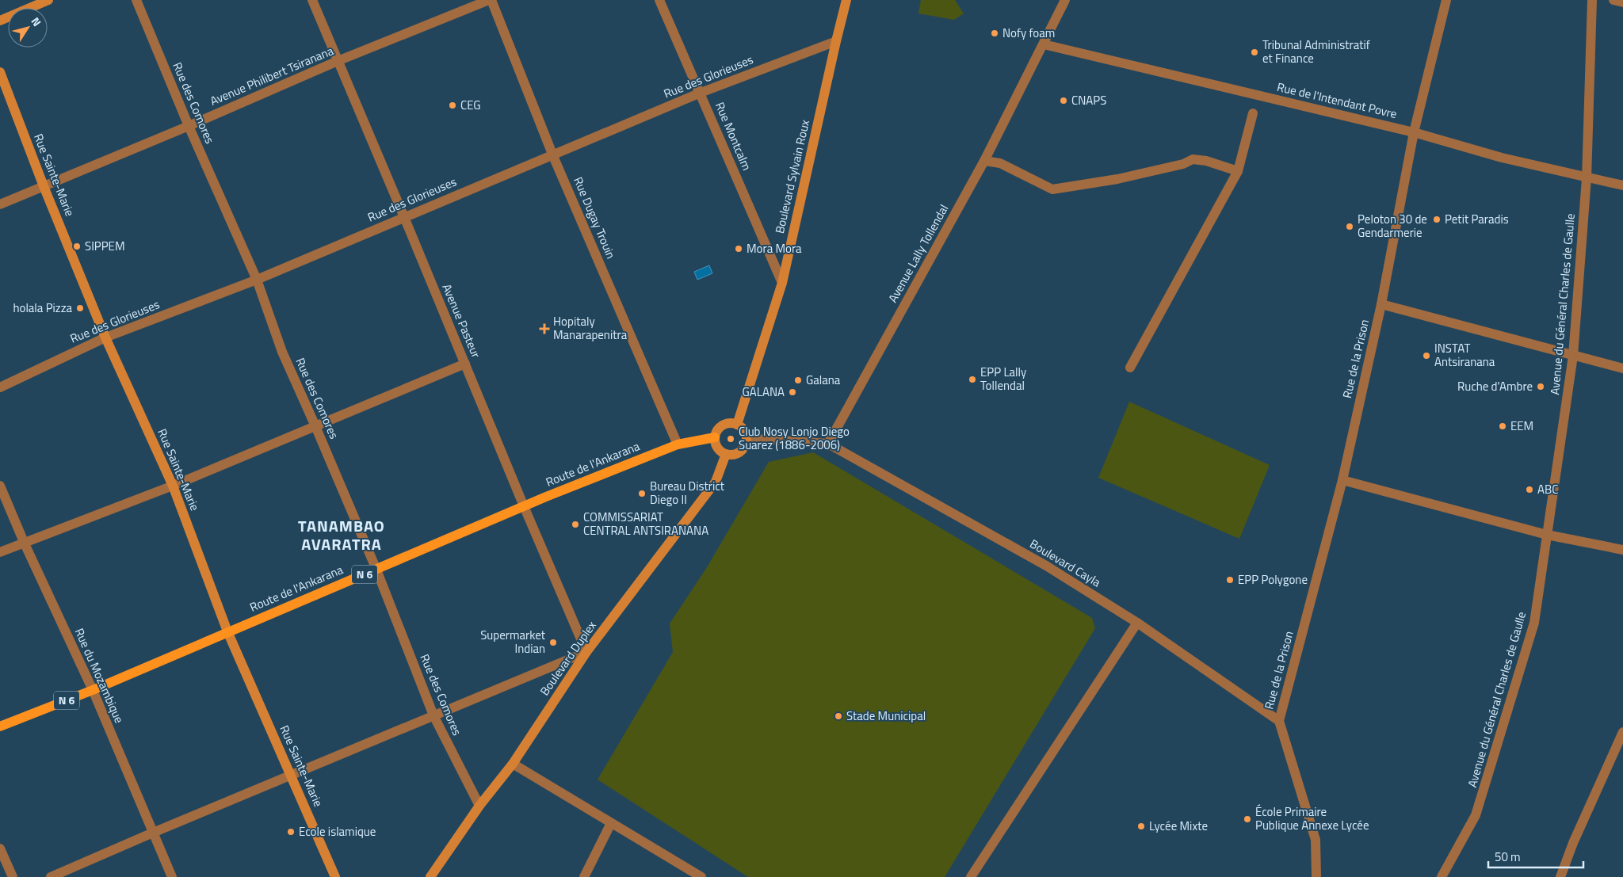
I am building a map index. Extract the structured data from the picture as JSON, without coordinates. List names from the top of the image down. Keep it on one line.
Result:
{"streets":{"main road":["Rue Sainte-Marie","Boulevard Sylvain Roux","Route de l'Ankarana","N 6","Boulevard Duplex"],"street":["Avenue Philibert Tsiranana","Rue des Glorieuses","Rue de l'Intendant Povre","Rue des Comores","Rue Montcalm","Rue Dugay Trouin","Avenue Lally Tollendal","Avenue du Général Charles de Gaulle","Avenue Pasteur","Rue de la Prison","Boulevard Cayla","Rue du Mozambique"]},"crossings":[["Avenue Philibert Tsiranana","Rue des Comores"],["Avenue Philibert Tsiranana","Rue Sainte-Marie"],["Avenue Philibert Tsiranana","Rue Dugay Trouin"],["Avenue Philibert Tsiranana","Avenue Pasteur"],["Rue des Glorieuses","Rue des Comores"],["Rue des Glorieuses","Rue Montcalm"],["Rue des Glorieuses","Rue Sainte-Marie"],["Rue des Glorieuses","Boulevard Sylvain Roux"],["Rue des Glorieuses","Rue Dugay Trouin"],["Rue des Glorieuses","Avenue Pasteur"],["Rue de l'Intendant Povre","Avenue Lally Tollendal"],["Rue de l'Intendant Povre","Avenue du Général Charles de Gaulle"],["Rue de l'Intendant Povre","Rue de la Prison"],["Rue des Comores","Route de l'Ankarana"],["Rue des Comores","Boulevard Duplex"],["Rue Montcalm","Boulevard Sylvain Roux"],["Rue Sainte-Marie","Route de l'Ankarana"],["Boulevard Sylvain Roux","Route de l'Ankarana"],["Boulevard Sylvain Roux","Boulevard Duplex"],["Rue Dugay Trouin","Route de l'Ankarana"],["Avenue Lally Tollendal","Boulevard Cayla"],["Avenue Pasteur","Route de l'Ankarana"],["Avenue Pasteur","Boulevard Duplex"],["Rue de la Prison","Boulevard Cayla"],["Route de l'Ankarana","Boulevard Duplex"],["Route de l'Ankarana","Rue du Mozambique"]],"districts":["TANAMBAO AVARATRA"],"places":{"other":["Nofy foam","Tribunal Administratif et Finance","CNAPS","CEG","Petit Paradis","Peloton 30 de Gendarmerie","SIPPEM","Mora Mora","holala Pizza","INSTAT Antsiranana","EPP Lally Tollendal","Galana","Ruche d'Ambre","GALANA","EEM","Club Nosy Lonjo Diego Suarez (1886-2006)","ABC","Bureau District Diego II","COMMISSARIAT CENTRAL ANTSIRANANA","EPP Polygone","Supermarket Indian","Stade Municipal","École Primaire Publique Annexe Lycée","Lycée Mixte","Ecole islamique"],"health":["Hopitaly Manarapenitra"]},"scale_bar":"50 m","north":"top right"}
